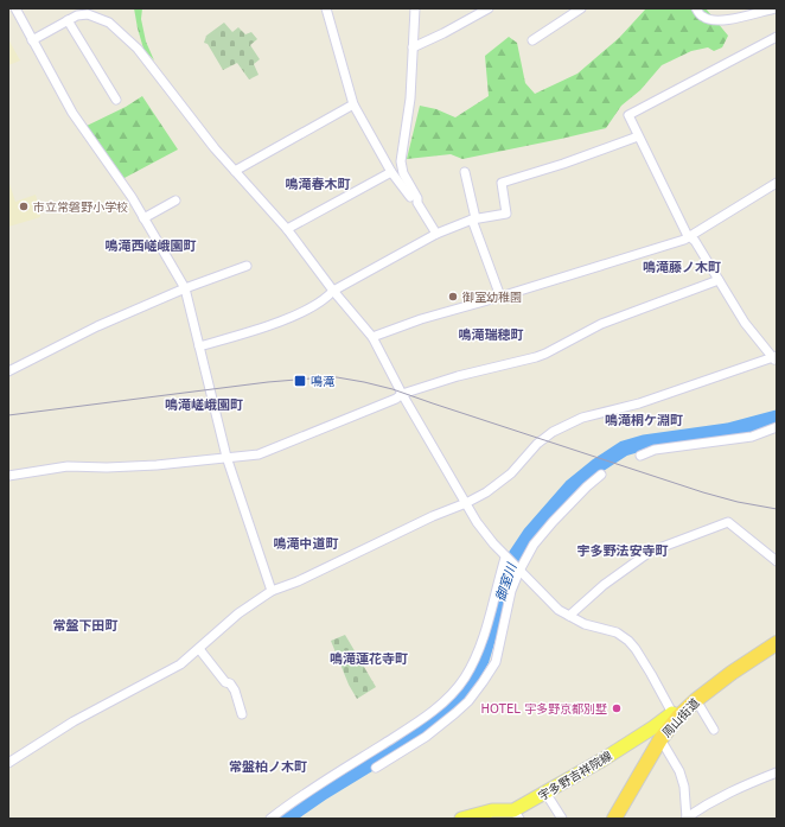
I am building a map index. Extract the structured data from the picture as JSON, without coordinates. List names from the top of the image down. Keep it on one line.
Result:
{"streets":{"highway":["周山街道"],"main road":["宇多野吉祥院線"]},"crossings":[["周山街道","宇多野吉祥院線"]],"districts":["鳴滝春木町","鳴滝西嵯峨園町","鳴滝藤ノ木町","鳴滝瑞穂町","鳴滝嵯峨園町","鳴滝桐ケ淵町","鳴滝中道町","宇多野法安寺町","常盤下田町","鳴滝蓮花寺町","常盤柏ノ木町"],"water":["御室川"],"places":{"other":["市立常磐野小学校","御室幼稚園","HOTEL 宇多野京都別墅"],"transit":["鳴滝"]}}
